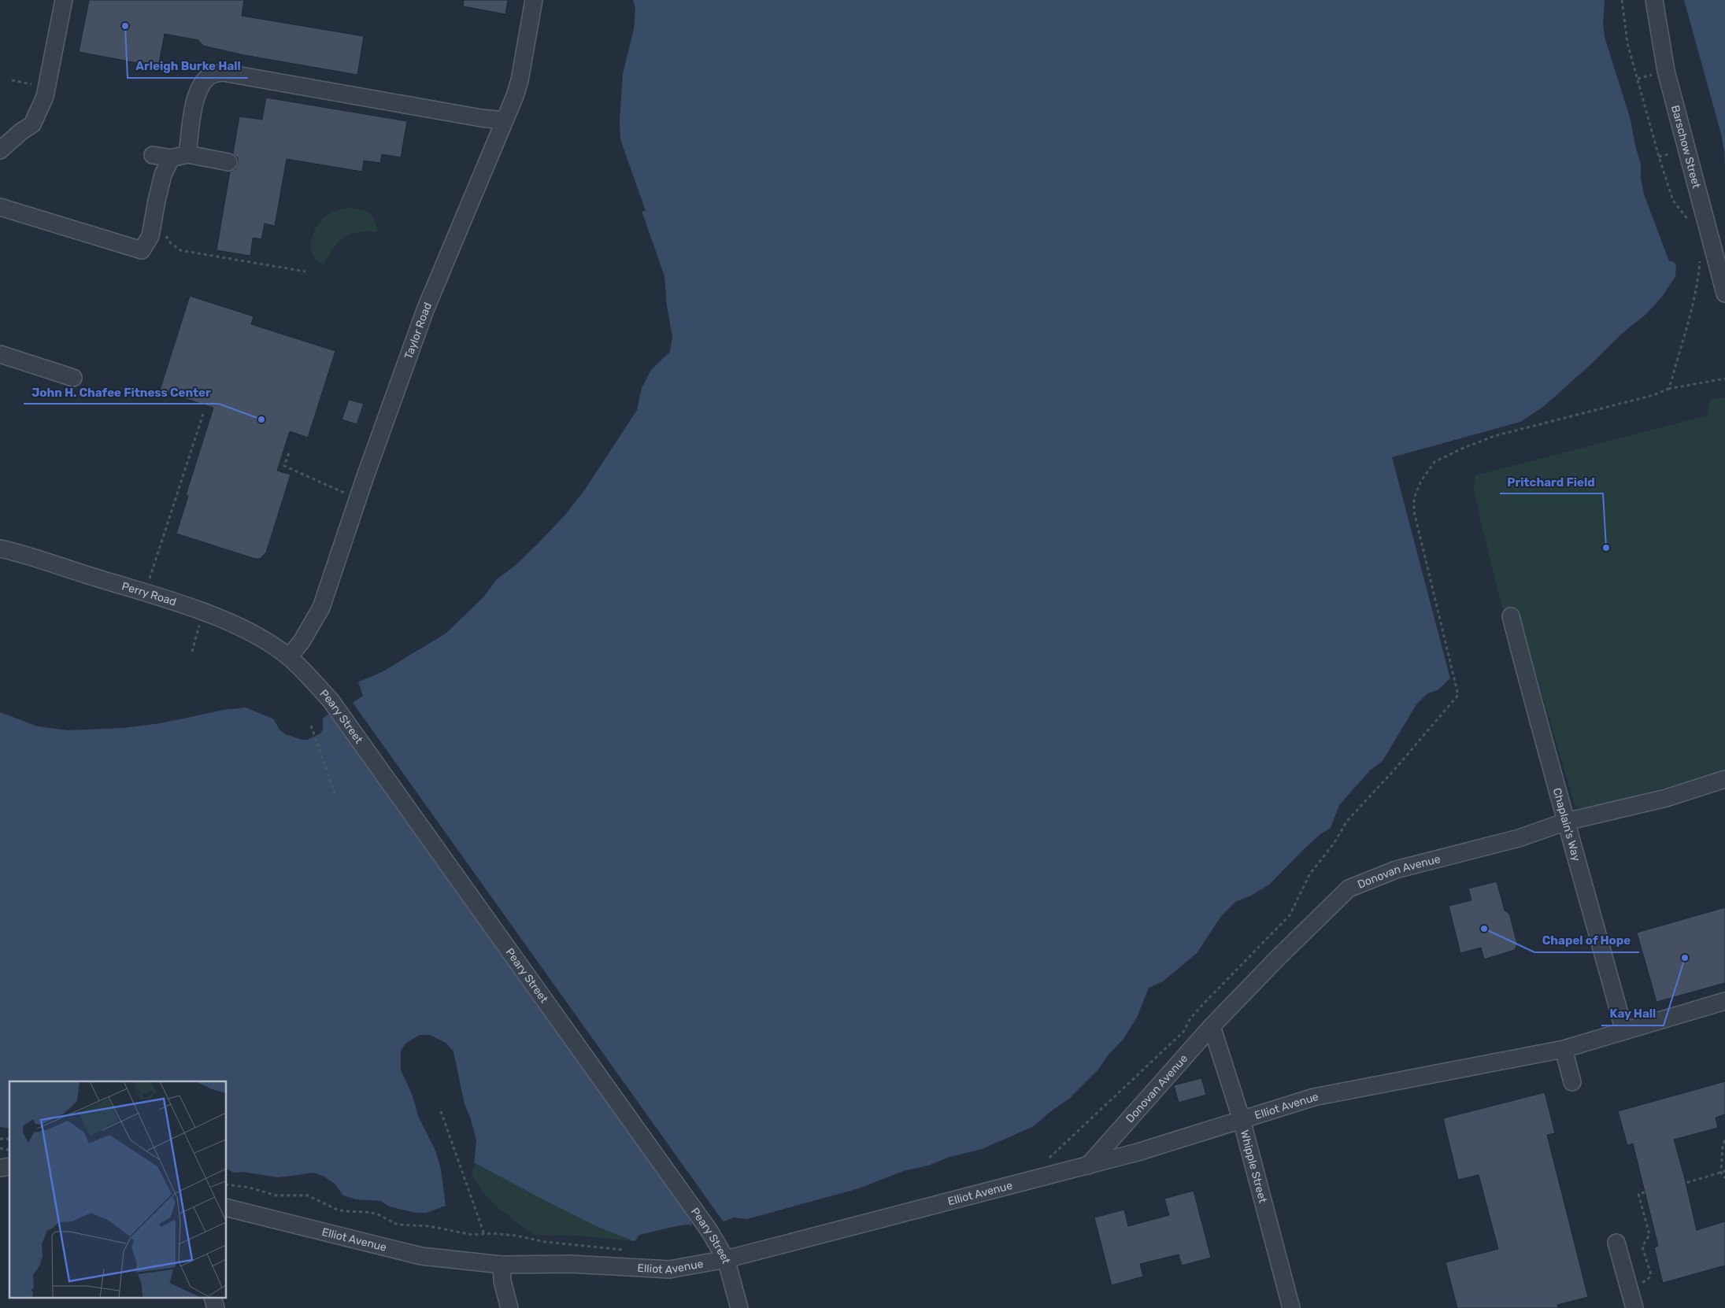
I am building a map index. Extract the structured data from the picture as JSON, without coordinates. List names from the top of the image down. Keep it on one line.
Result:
{"streets":{"street":["Barschow Street","Taylor Road","Perry Road","Peary Street","Chaplain's Way","Donovan Avenue","Elliot Avenue","Whipple Street"]},"crossings":[["Taylor Road","Perry Road"],["Taylor Road","Peary Street"],["Perry Road","Peary Street"],["Peary Street","Elliot Avenue"],["Chaplain's Way","Donovan Avenue"],["Chaplain's Way","Elliot Avenue"],["Donovan Avenue","Elliot Avenue"],["Donovan Avenue","Whipple Street"],["Elliot Avenue","Whipple Street"]],"places":["Arleigh Burke Hall","John H. Chafee Fitness Center","Pritchard Field","Chapel of Hope","Kay Hall"]}
